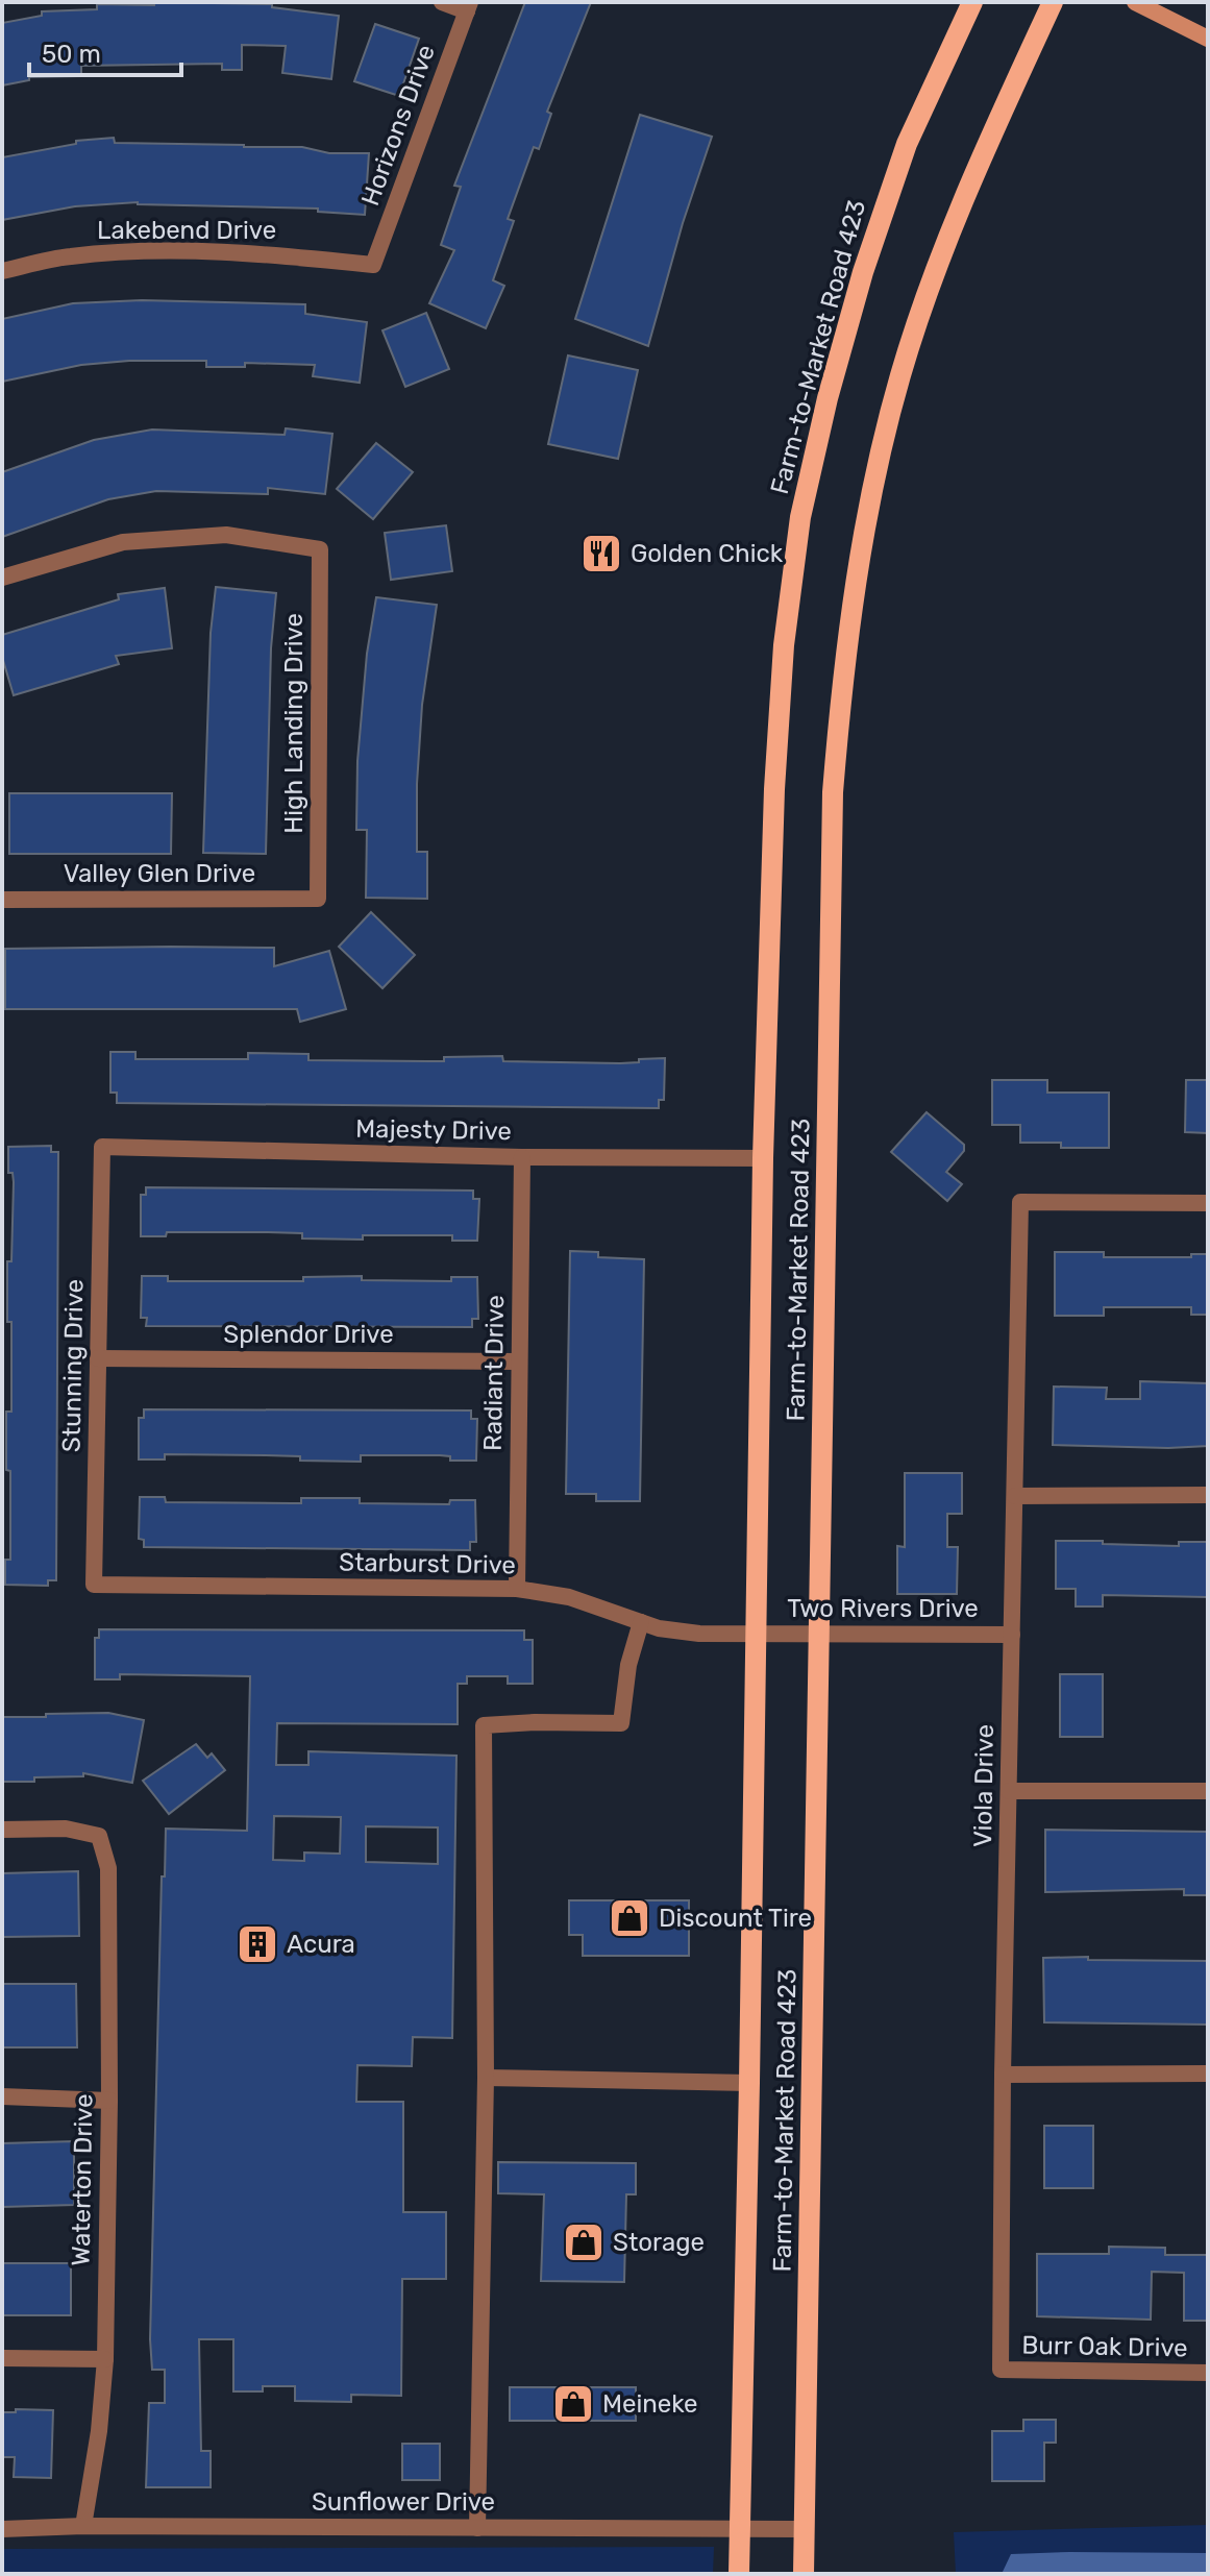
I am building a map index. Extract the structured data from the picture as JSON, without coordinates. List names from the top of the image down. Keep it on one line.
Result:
{"streets":{"main road":["Farm-to-Market Road 423"],"street":["Horizons Drive","Lakebend Drive","High Landing Drive","Valley Glen Drive","Majesty Drive","Splendor Drive","Stunning Drive","Radiant Drive","Starburst Drive","Two Rivers Drive","Viola Drive","Waterton Drive","Burr Oak Drive","Sunflower Drive"]},"crossings":[["Horizons Drive","Lakebend Drive"],["Farm-to-Market Road 423","Majesty Drive"],["Farm-to-Market Road 423","Starburst Drive"],["Farm-to-Market Road 423","Two Rivers Drive"],["Farm-to-Market Road 423","Sunflower Drive"],["High Landing Drive","Valley Glen Drive"],["Majesty Drive","Stunning Drive"],["Majesty Drive","Radiant Drive"],["Splendor Drive","Stunning Drive"],["Splendor Drive","Radiant Drive"],["Stunning Drive","Starburst Drive"],["Radiant Drive","Starburst Drive"],["Starburst Drive","Two Rivers Drive"],["Two Rivers Drive","Viola Drive"],["Viola Drive","Burr Oak Drive"],["Waterton Drive","Sunflower Drive"]],"places":{"restaurant":["Golden Chick"],"shop":["Discount Tire","Storage","Meineke"],"building":["Acura"]},"scale_bar":"50 m"}
